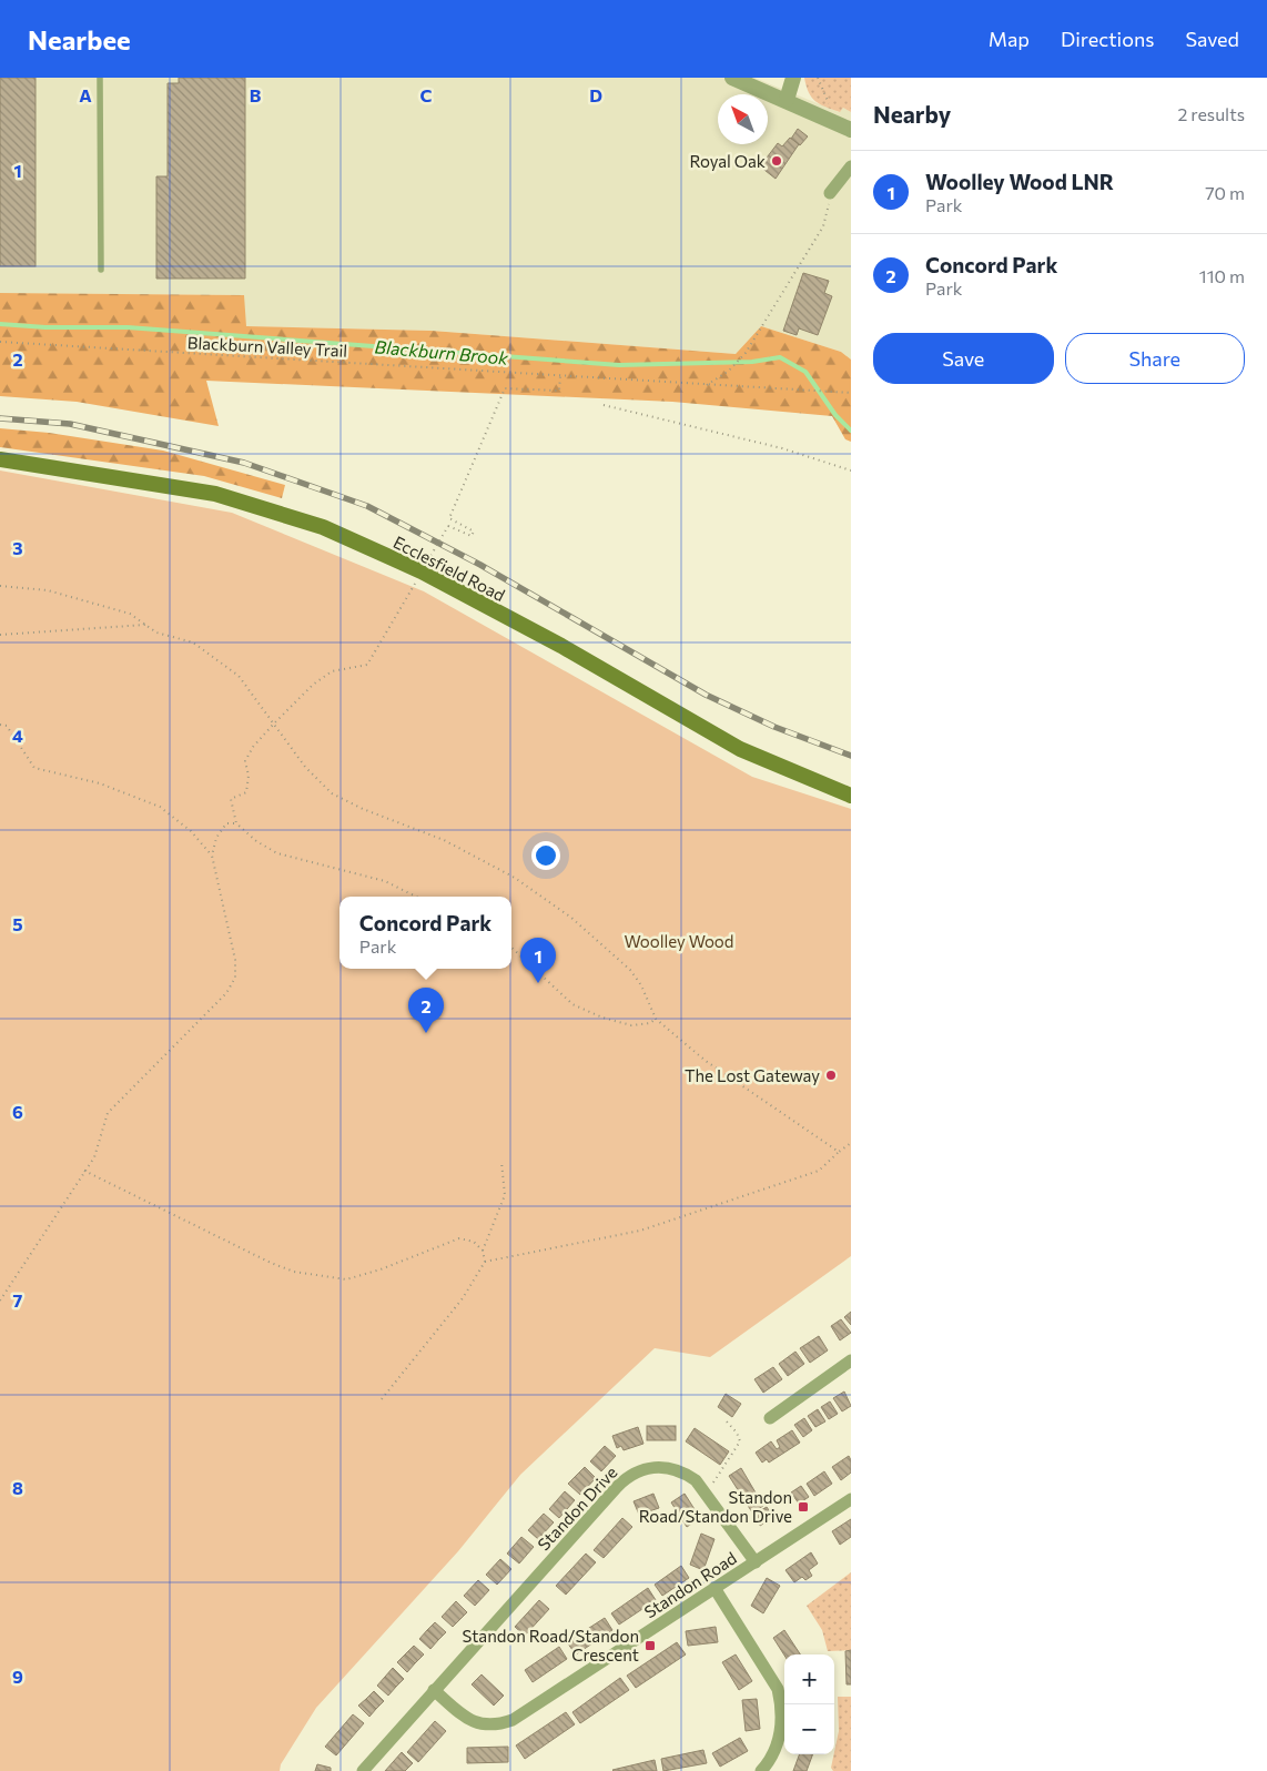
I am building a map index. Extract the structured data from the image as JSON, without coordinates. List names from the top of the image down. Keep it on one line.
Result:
{"streets":{"main road":["Ecclesfield Road"],"street":["Standon Drive","Standon Road"],"path":["Blackburn Valley Trail"]},"crossings":[["Standon Drive","Standon Road"]],"water":["Blackburn Brook"],"parks":["Woolley Wood"],"places":{"other":["Royal Oak","The Lost Gateway"],"transit":["Standon Road/Standon Drive","Standon Road/Standon Crescent"]},"north":"top left","page":{"header":"Nearbee","nav":["Map","Directions","Saved"],"heading":["Nearby","2 results"],"list":[{"mark":"1","name":"Woolley Wood LNR","note":"Park","value":"70 m"},{"mark":"2","name":"Concord Park","note":"Park","value":"110 m"}],"buttons":["Save","Share"],"popup":["Concord Park","Park"],"pins":["1","2"],"map_buttons":["+","−"]},"grid":{"columns":["A","B","C","D"],"rows":["1","2","3","4","5","6","7","8","9"]}}
